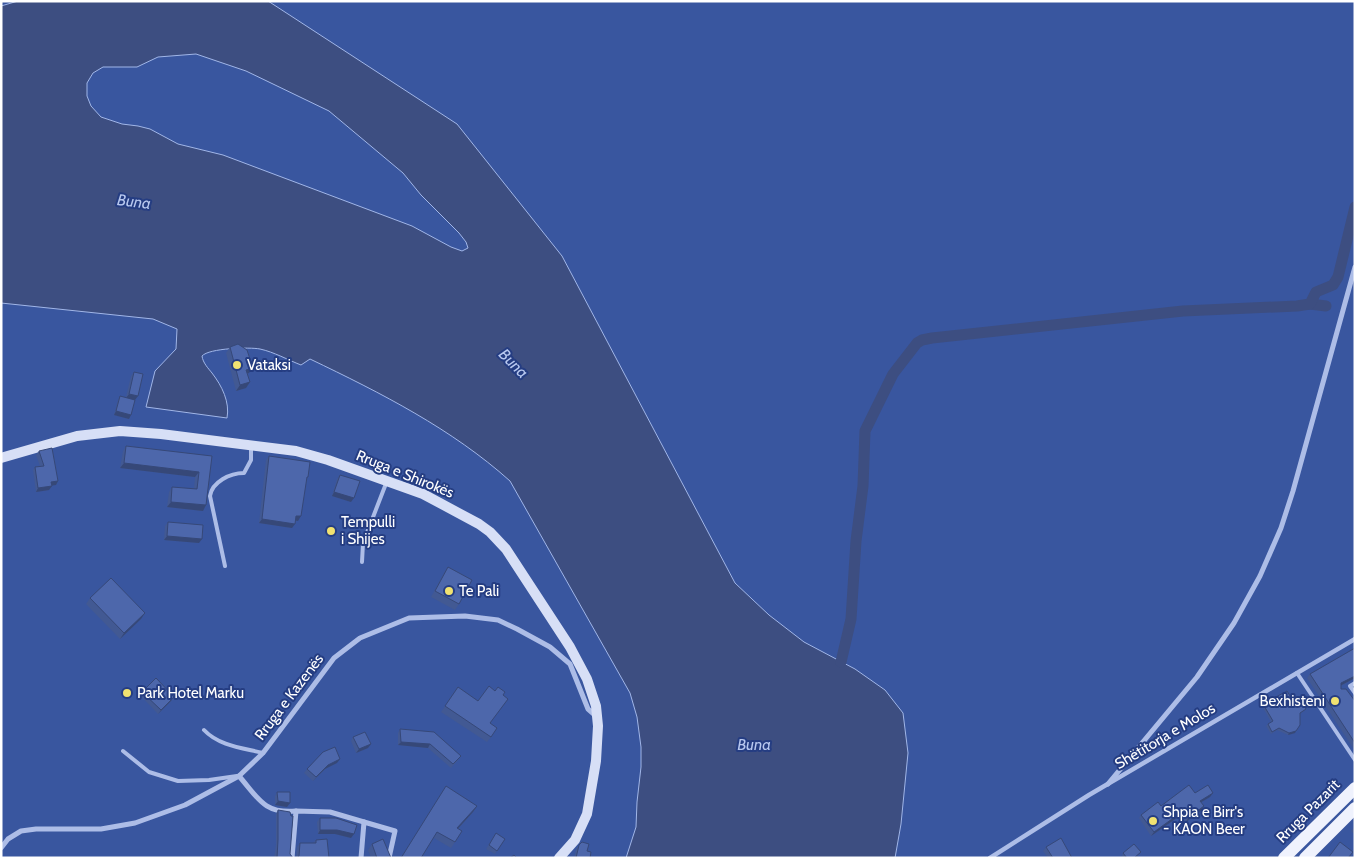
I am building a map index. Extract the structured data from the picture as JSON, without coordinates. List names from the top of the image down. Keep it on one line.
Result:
{"streets":{"main road":["Rruga e Shirokës","Rruga Pazarit"],"street":["Rruga e Kazenës","Shëtitorja e Molos"]},"crossings":[["Rruga e Shirokës","Rruga e Kazenës"]],"water":["Buna"],"places":["Vataksi","Tempulli i Shijes","Te Pali","Park Hotel Marku","Bexhisteni","Shpia e Birr's - KAON Beer"]}
